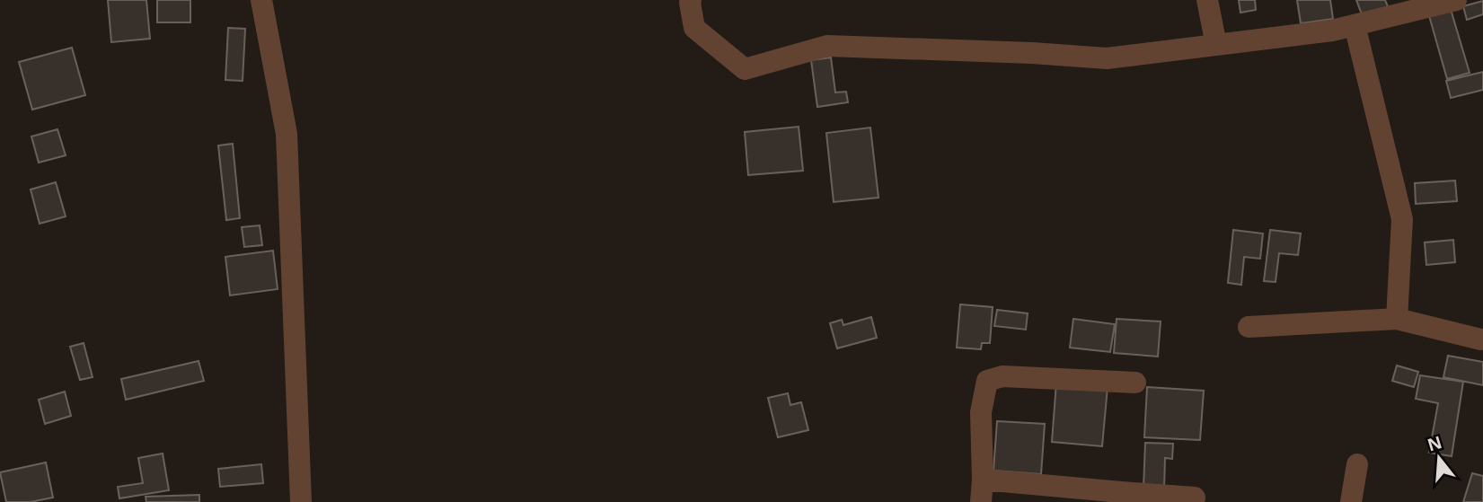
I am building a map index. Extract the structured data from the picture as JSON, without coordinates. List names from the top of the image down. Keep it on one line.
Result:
{"north":"top"}
